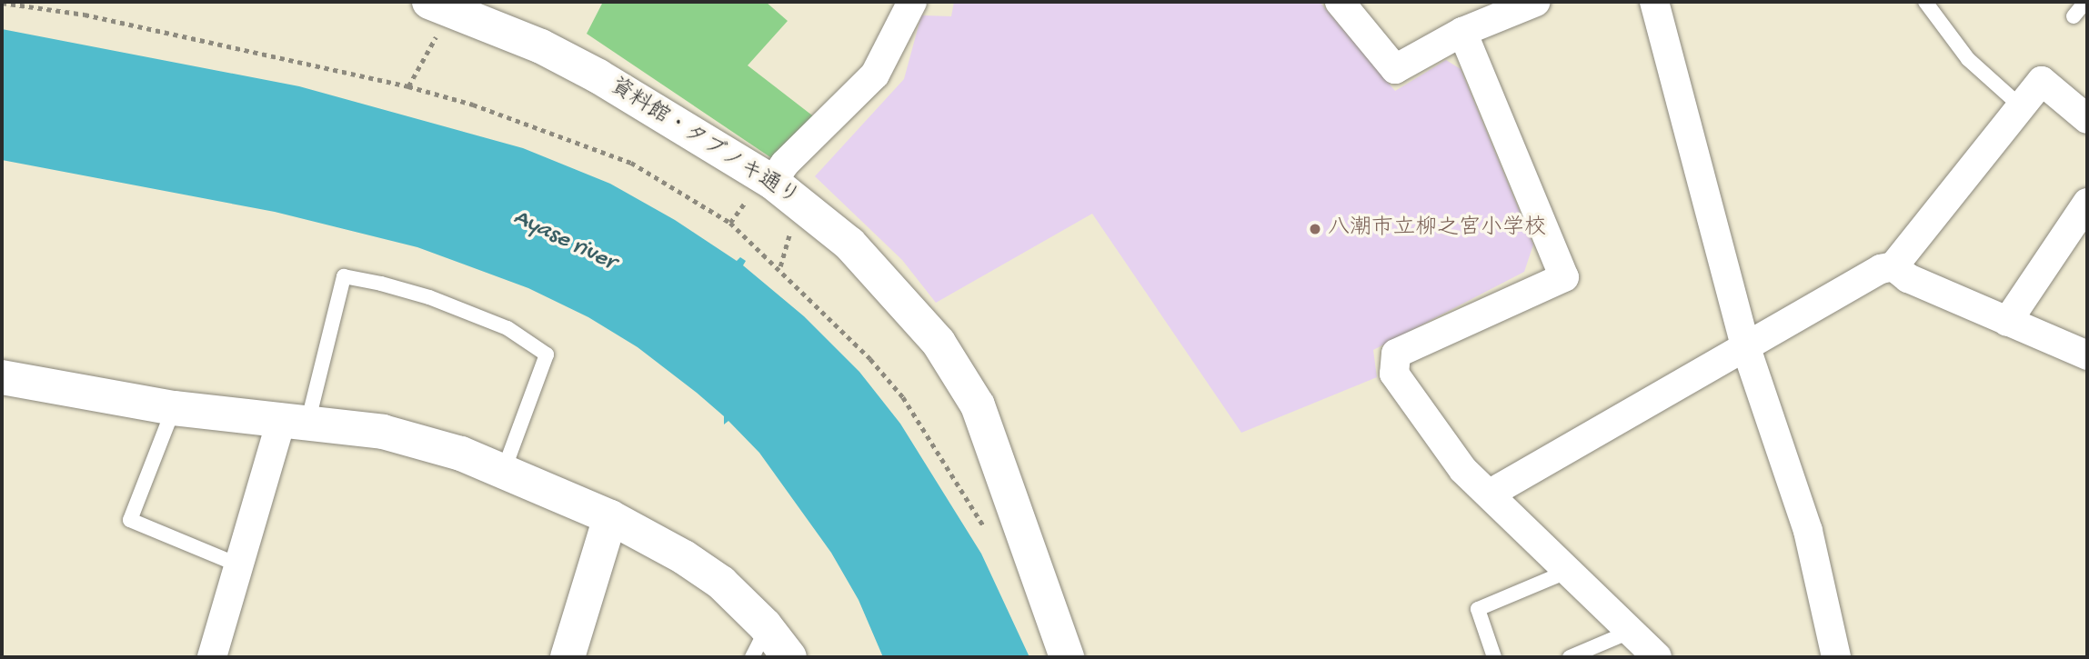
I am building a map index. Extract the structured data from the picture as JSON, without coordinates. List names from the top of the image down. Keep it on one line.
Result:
{"streets":{"street":["資料館・タブノキ通り"]},"water":["Ayase river"],"places":["八潮市立柳之宮小学校"]}
